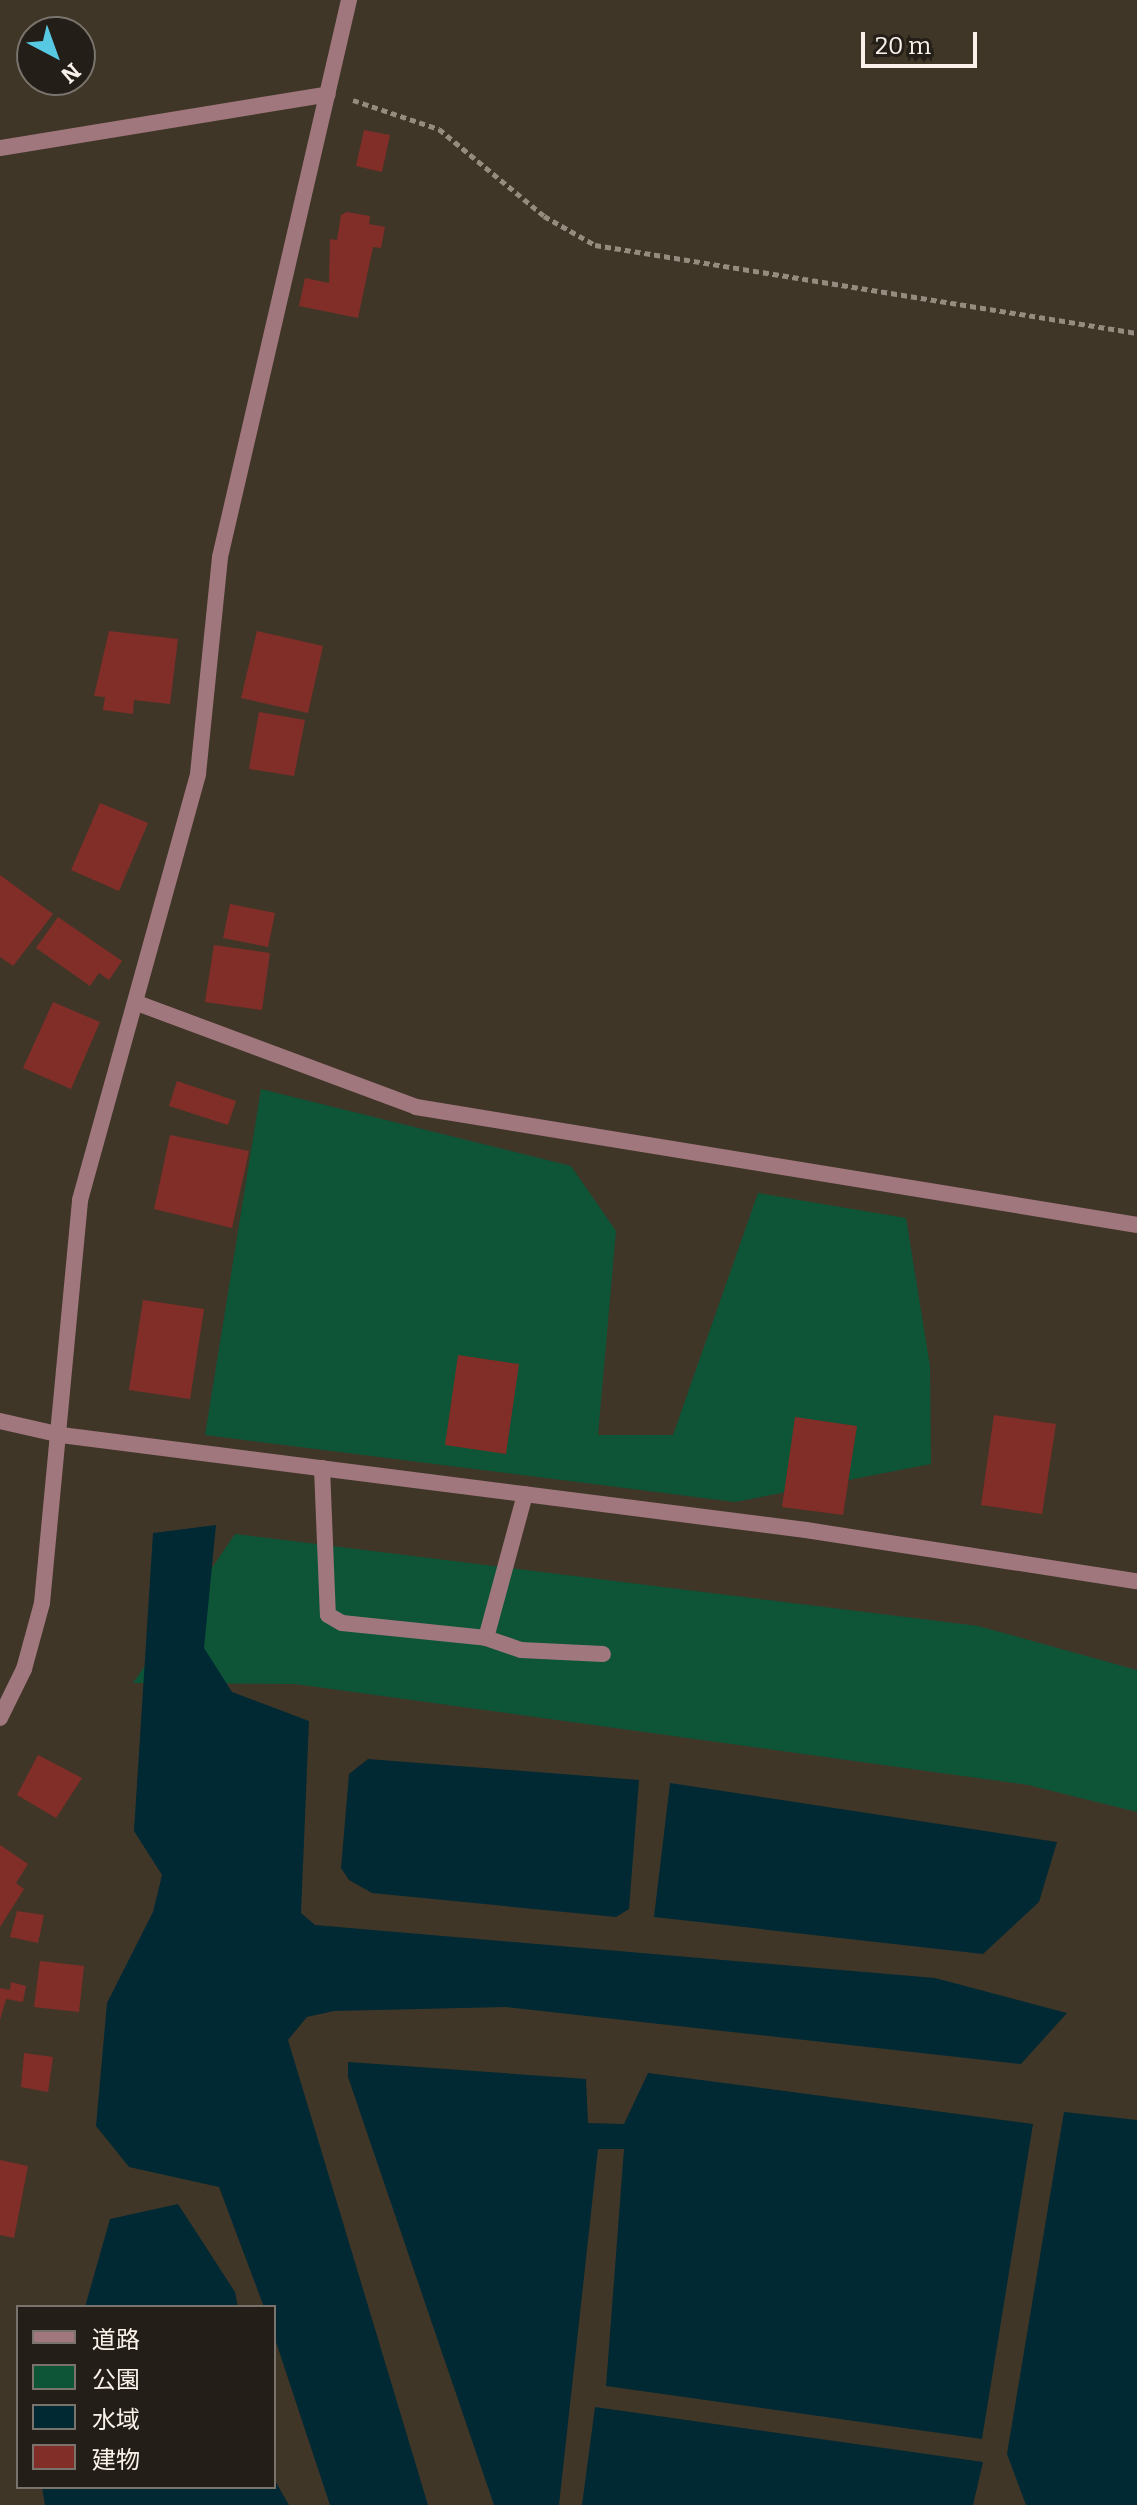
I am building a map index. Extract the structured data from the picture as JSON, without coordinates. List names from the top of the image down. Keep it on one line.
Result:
{"legend":["道路","公園","水域","建物"],"scale_bar":"20 m","north":"bottom right"}
